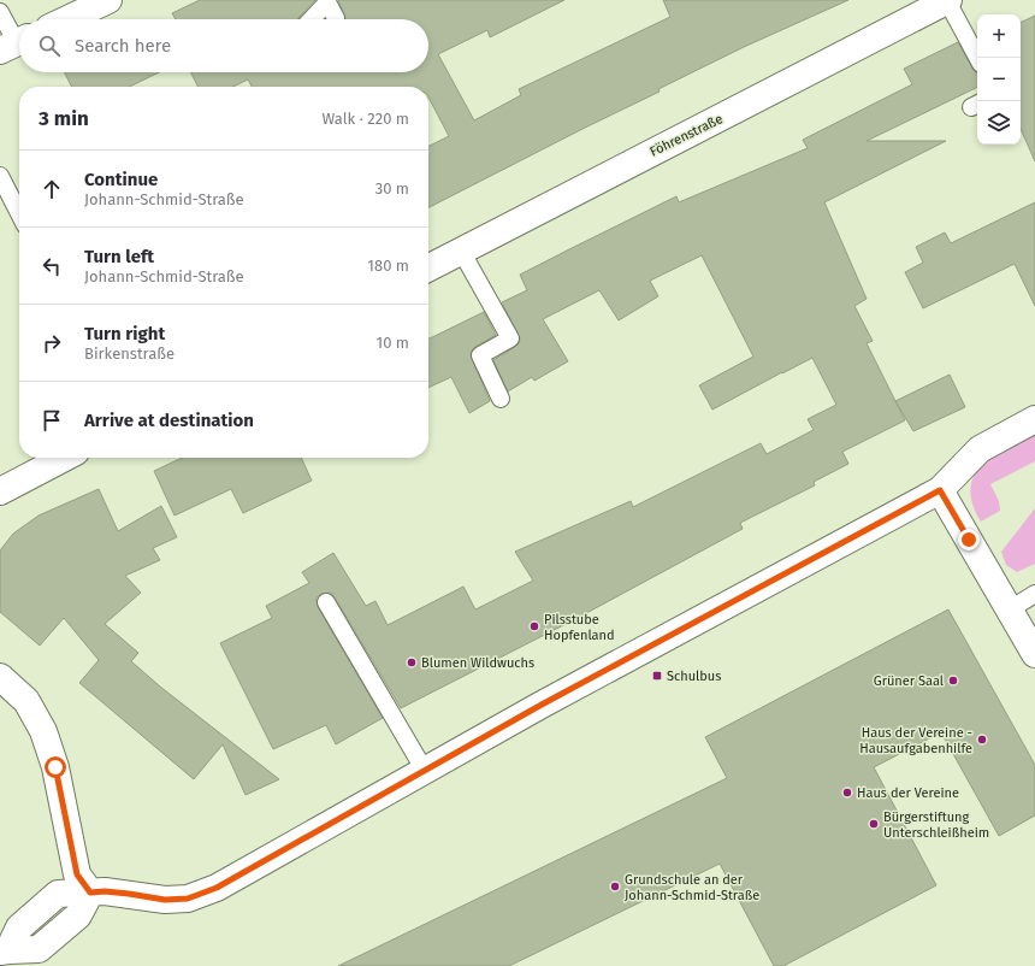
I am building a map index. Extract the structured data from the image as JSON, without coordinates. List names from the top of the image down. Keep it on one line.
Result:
{"streets":{"street":["Föhrenstraße"]},"places":{"other":["Pilsstube Hopfenland","Blumen Wildwuchs","Grüner Saal","Haus der Vereine - Hausaufgabenhilfe","Haus der Vereine","Bürgerstiftung Unterschleißheim","Grundschule an der Johann-Schmid-Straße"],"transit":["Schulbus"]},"page":{"map_buttons":["+","−"],"search":"Search here","heading":["3 min","Walk · 220 m"],"list":[["Continue","Johann-Schmid-Straße","30 m"],["Turn left","Johann-Schmid-Straße","180 m"],["Turn right","Birkenstraße","10 m"],"Arrive at destination"]}}
